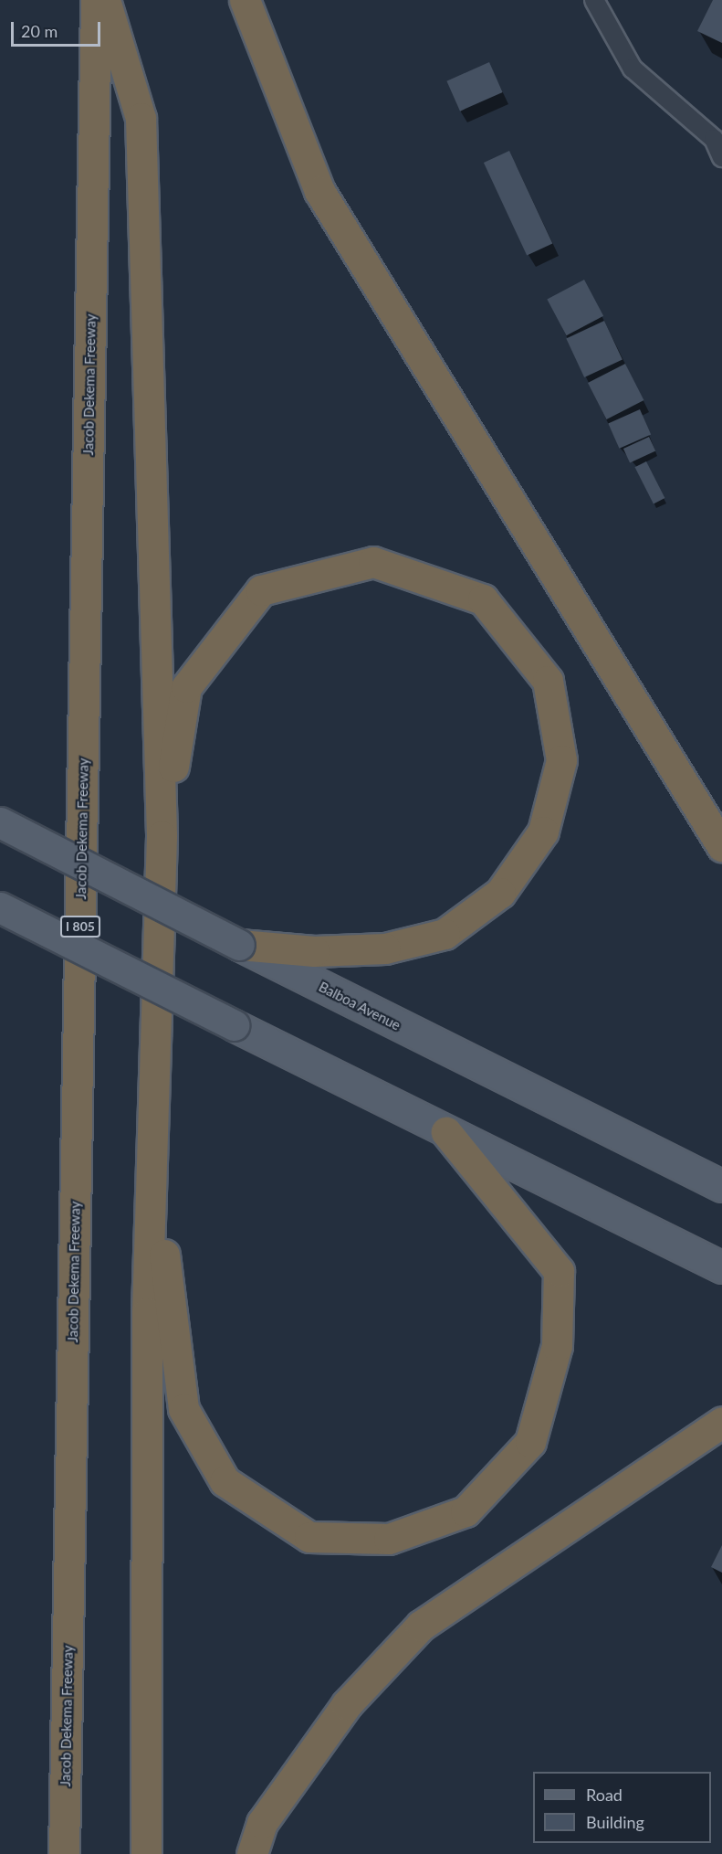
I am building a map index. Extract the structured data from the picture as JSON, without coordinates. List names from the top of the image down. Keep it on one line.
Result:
{"streets":{"highway":["Jacob Dekema Freeway","I 805"],"main road":["Balboa Avenue"]},"legend":["Road","Building"],"scale_bar":"20 m"}
